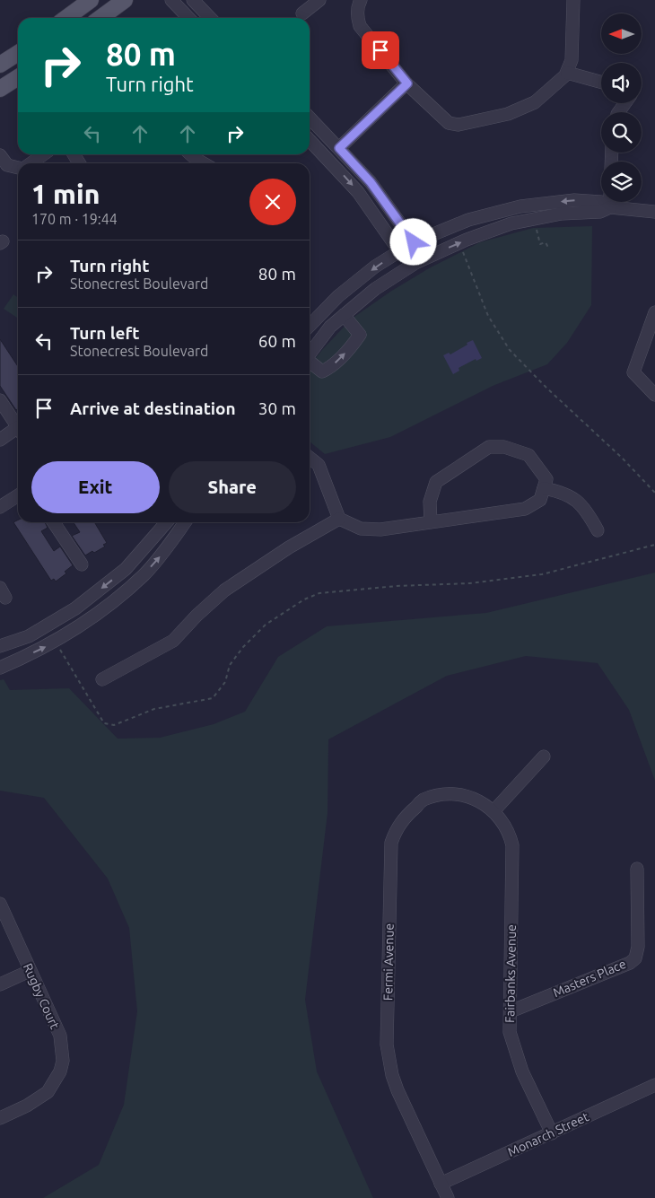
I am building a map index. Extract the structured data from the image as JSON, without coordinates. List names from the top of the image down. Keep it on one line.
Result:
{"streets":{"street":["Fermi Avenue","Fairbanks Avenue","Masters Place","Rugby Court","Monarch Street"]},"crossings":[["Fermi Avenue","Fairbanks Avenue"],["Fermi Avenue","Monarch Street"],["Fairbanks Avenue","Masters Place"],["Fairbanks Avenue","Monarch Street"]],"north":"left","page":{"turn":["80 m","Turn right"],"heading":["1 min","170 m · 19:44"],"list":[{"name":"Turn right","note":"Stonecrest Boulevard","value":"80 m"},{"name":"Turn left","note":"Stonecrest Boulevard","value":"60 m"},{"name":"Arrive at destination","value":"30 m"}],"buttons":["Exit","Share"]}}
